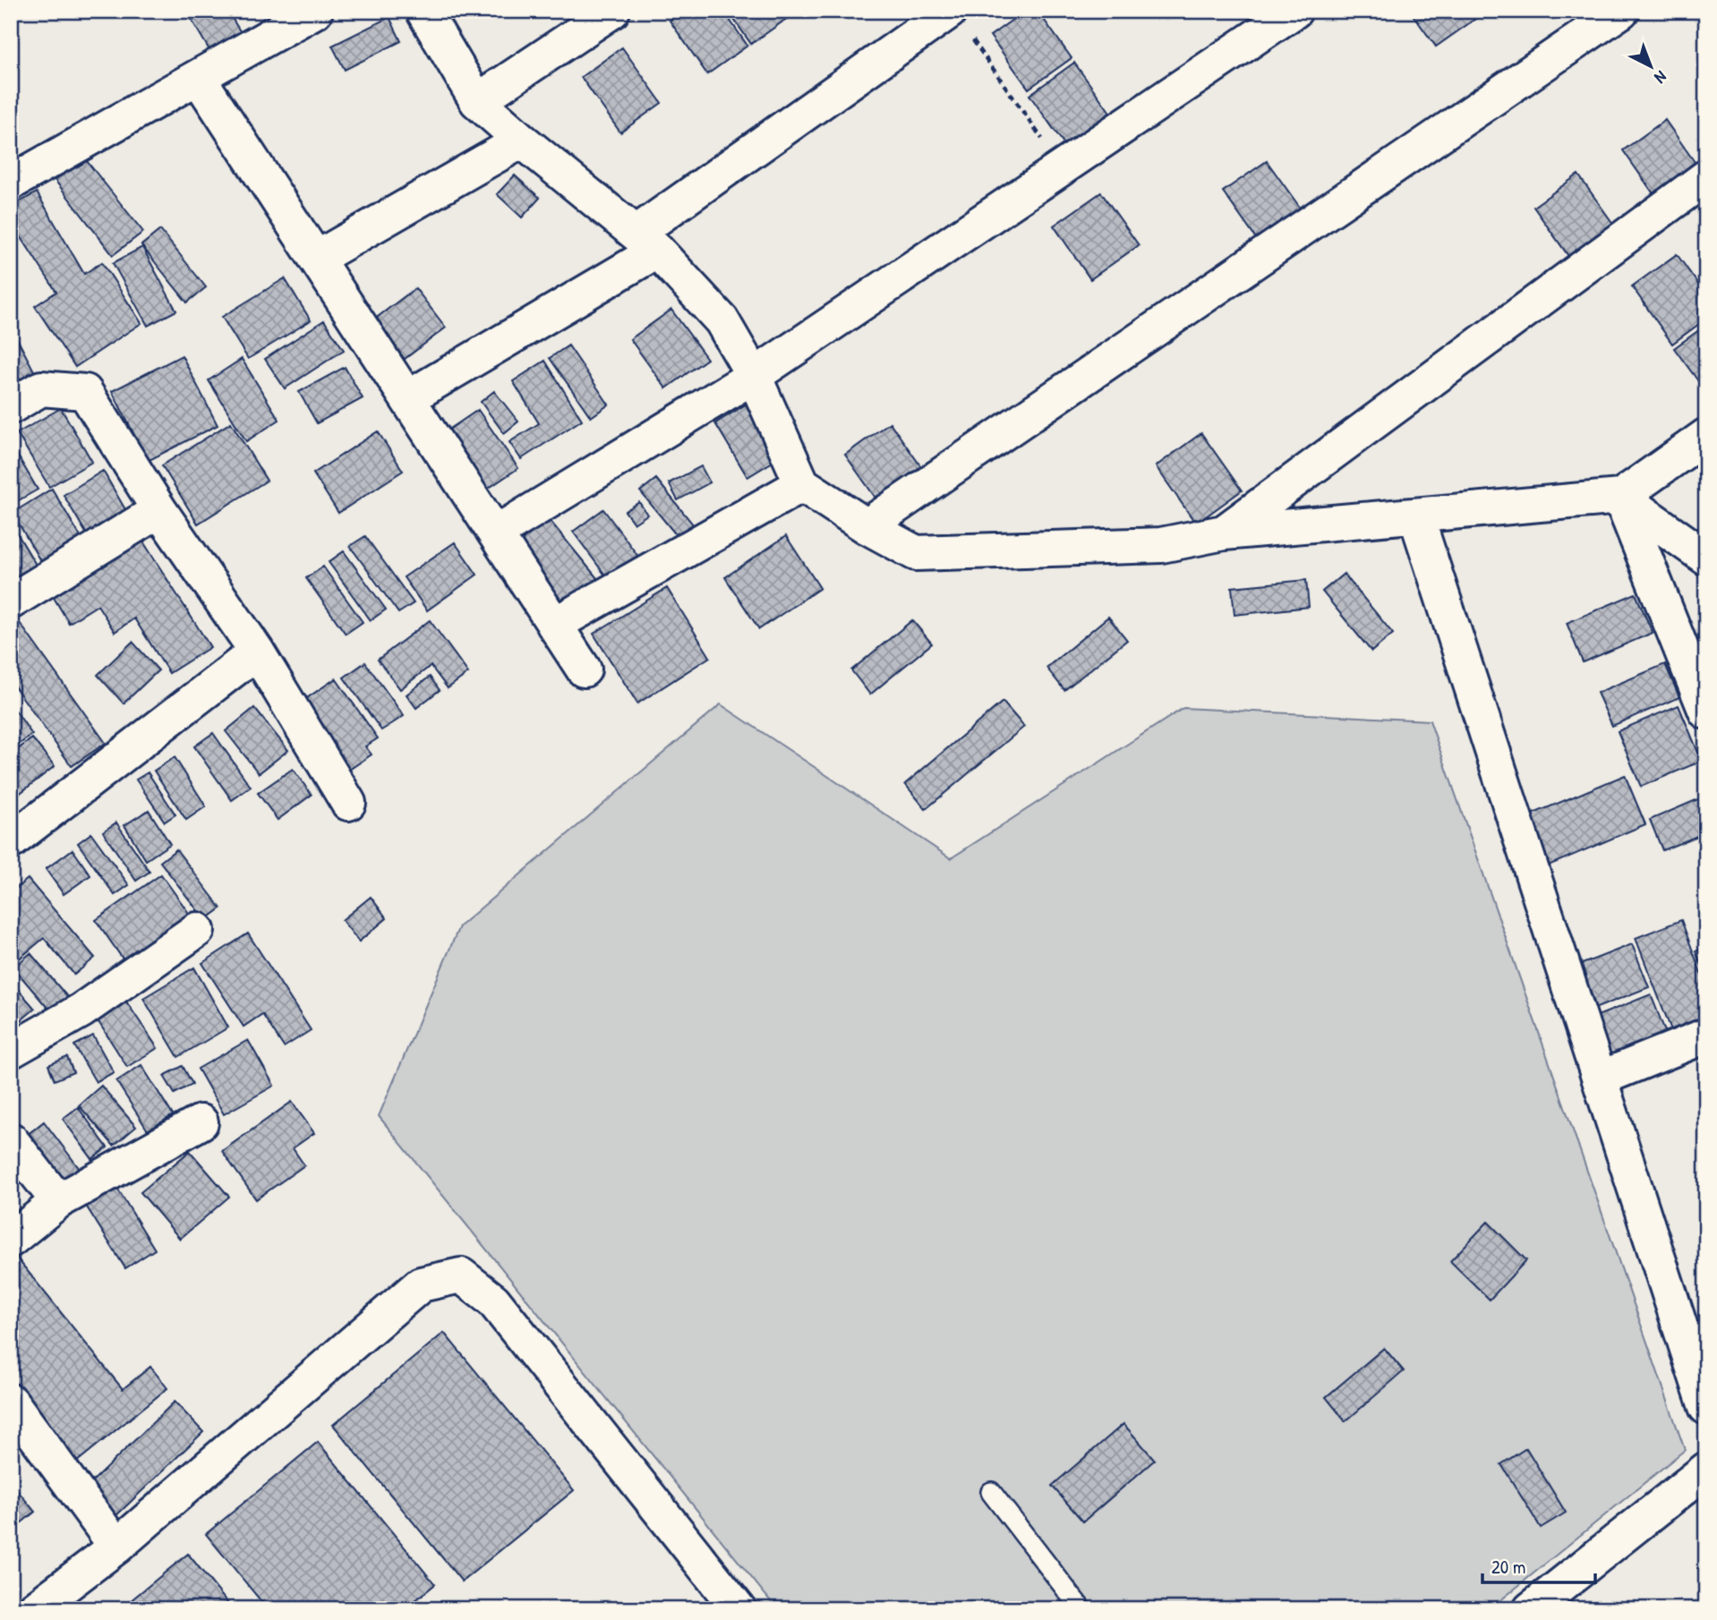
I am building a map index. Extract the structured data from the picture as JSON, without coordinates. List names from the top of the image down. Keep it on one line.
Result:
{"scale_bar":"20 m","north":"bottom right"}
